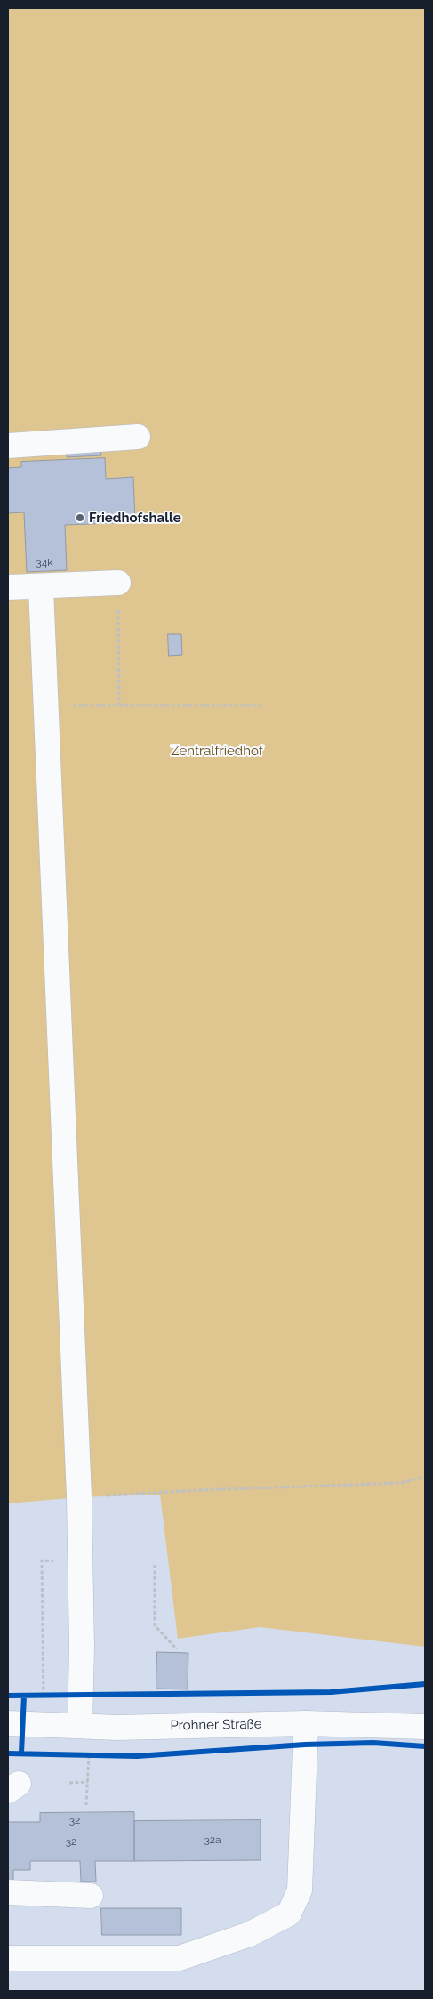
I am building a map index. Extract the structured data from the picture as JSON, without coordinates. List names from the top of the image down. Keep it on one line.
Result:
{"streets":{"main road":["Prohner Straße"]},"parks":["Zentralfriedhof"],"places":["Friedhofshalle"],"house_numbers":["34k","32","32a","32"]}
